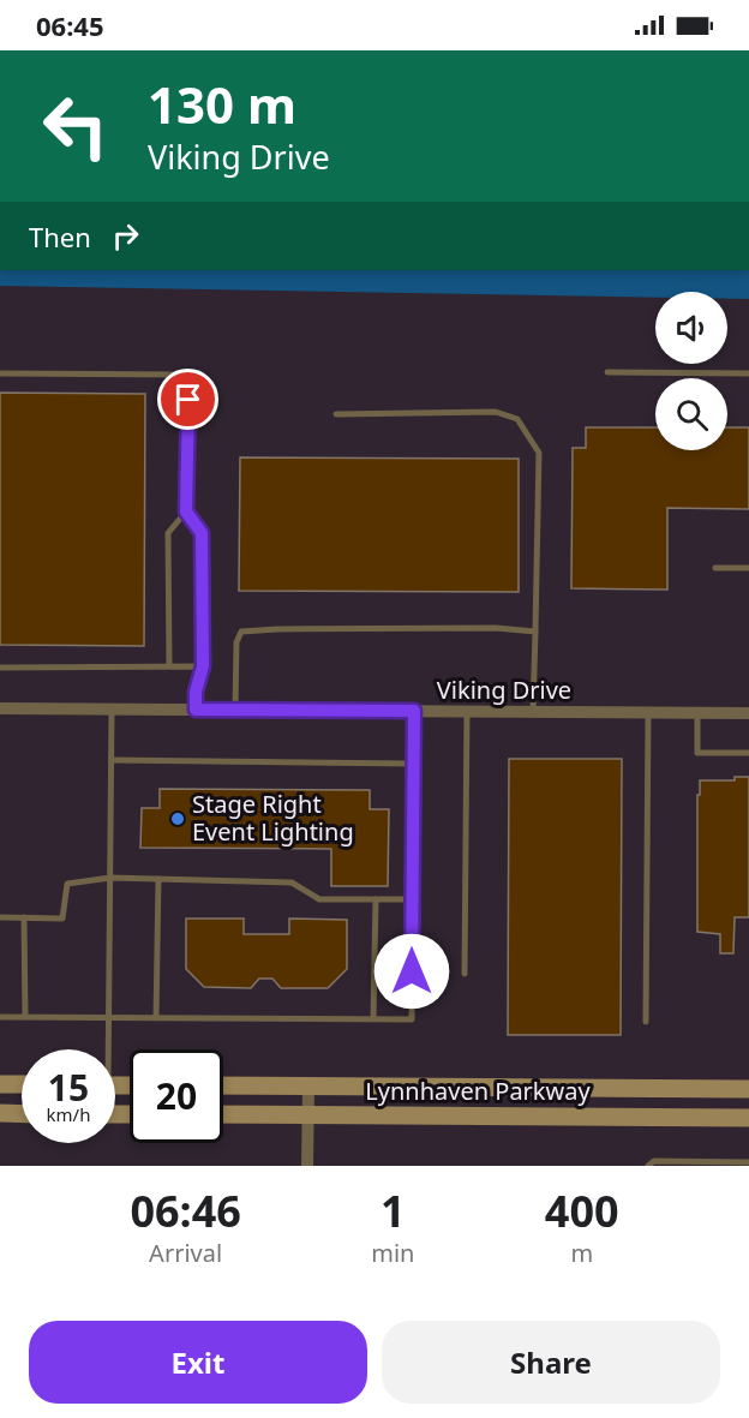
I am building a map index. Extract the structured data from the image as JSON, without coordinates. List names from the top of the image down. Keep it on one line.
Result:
{"streets":{"main road":["Lynnhaven Parkway"],"street":["Viking Drive"]},"places":["Stage Right Event Lighting"],"page":{"status":"06:45","turn":["130 m","Viking Drive"],"then":"Then","speed":"15 km/h","limit":"20","eta":["06:46","Arrival","1","min","400","m"],"buttons":["Exit","Share"]}}
